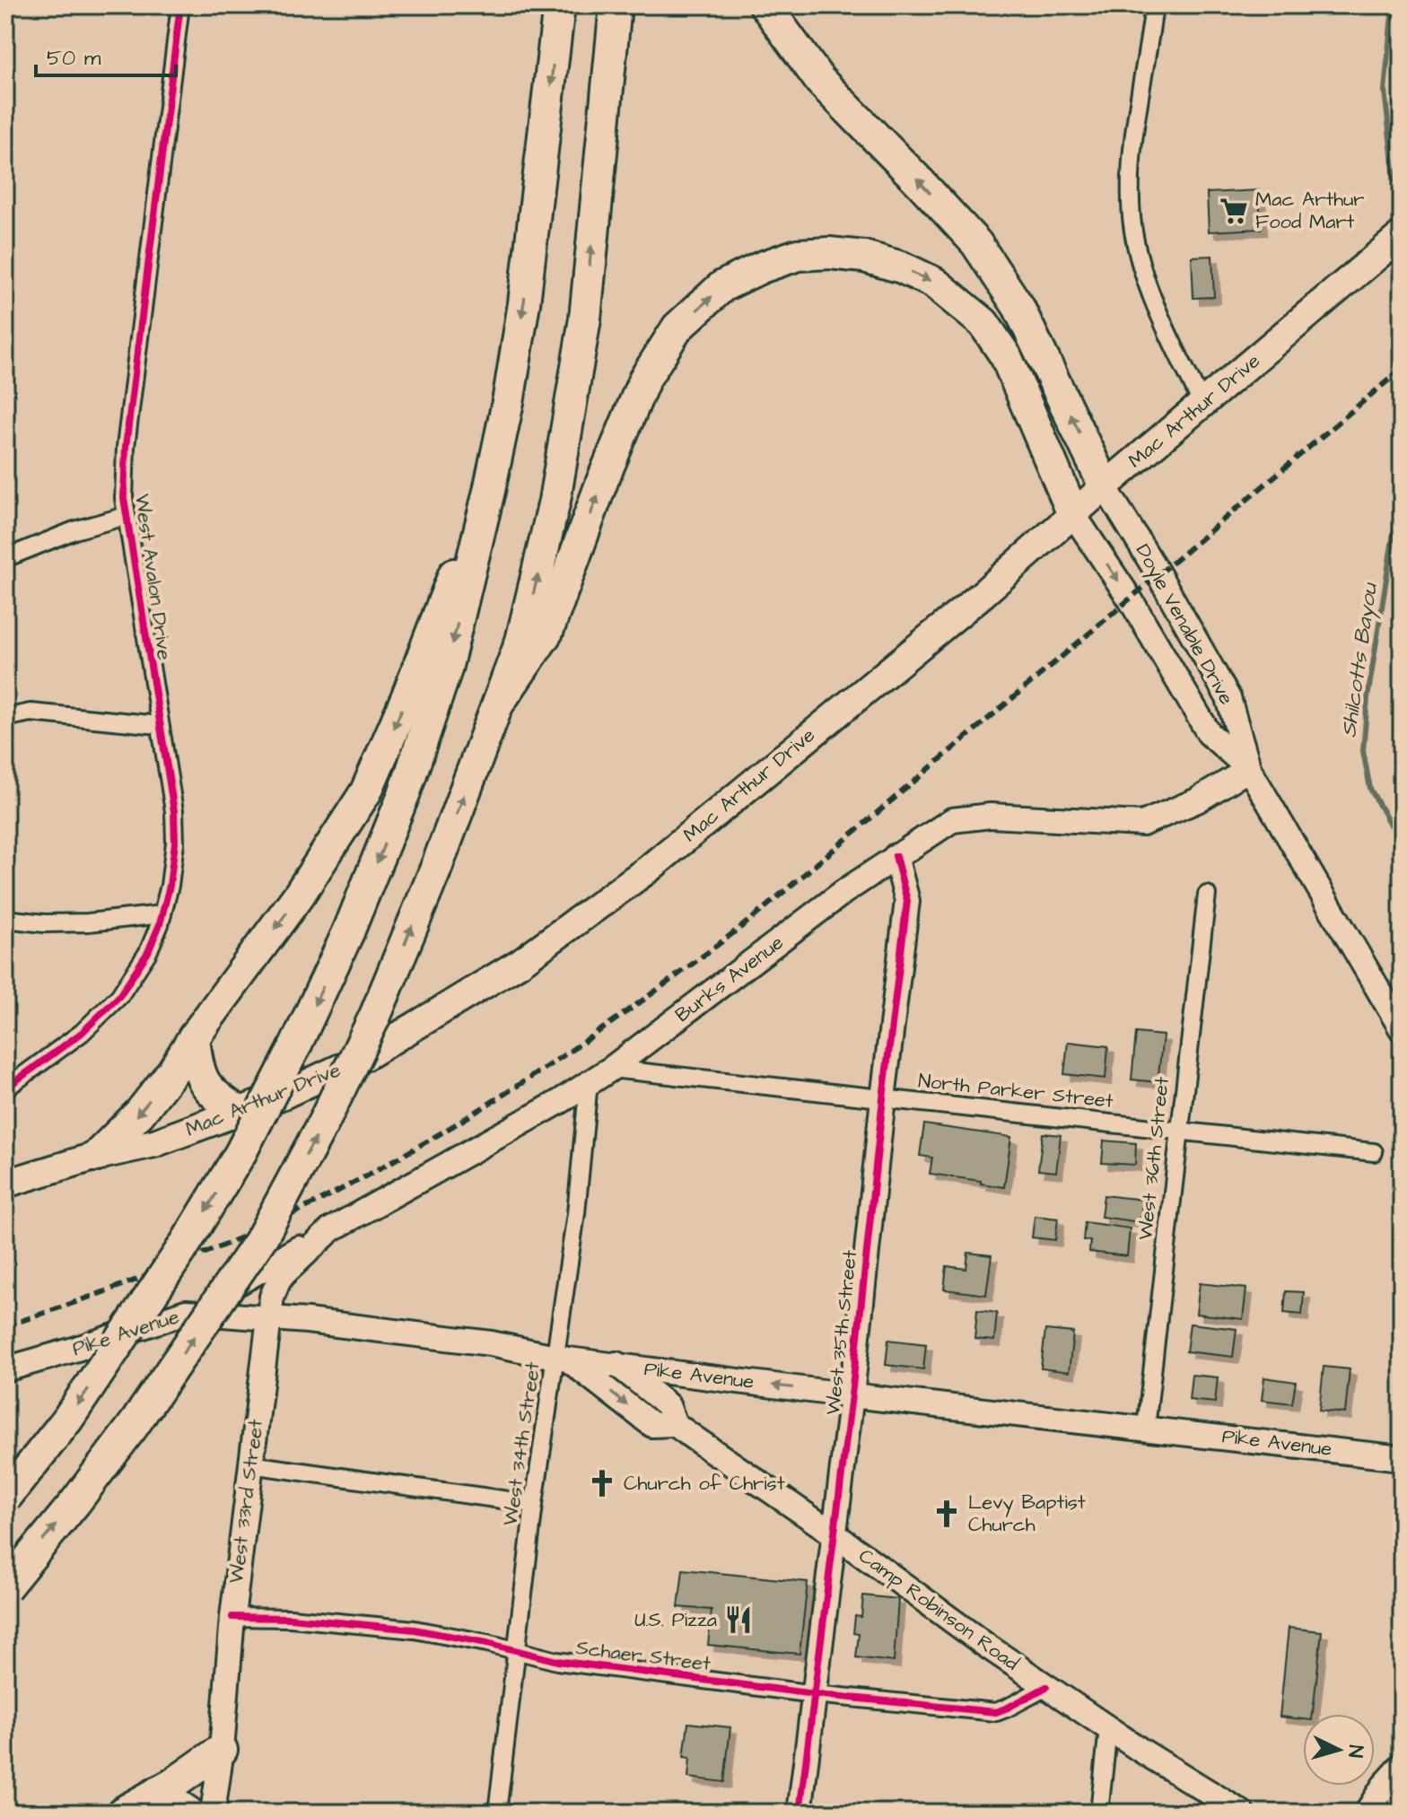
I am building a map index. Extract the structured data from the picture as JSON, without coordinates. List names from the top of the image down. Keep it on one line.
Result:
{"streets":{"main road":["Mac Arthur Drive","Doyle Venable Drive","Burks Avenue","Pike Avenue","West 35th Street","West 33rd Street","Camp Robinson Road"],"street":["West Avalon Drive","North Parker Street","West 36th Street","West 34th Street","Schaer Street"]},"crossings":[["Mac Arthur Drive","Doyle Venable Drive"],["Doyle Venable Drive","Burks Avenue"],["Burks Avenue","North Parker Street"],["Burks Avenue","Pike Avenue"],["Burks Avenue","West 35th Street"],["Burks Avenue","West 34th Street"],["Burks Avenue","West 33rd Street"],["North Parker Street","West 36th Street"],["North Parker Street","West 35th Street"],["West 36th Street","Pike Avenue"],["Pike Avenue","West 35th Street"],["Pike Avenue","West 34th Street"],["Pike Avenue","West 33rd Street"],["Pike Avenue","Camp Robinson Road"],["West 35th Street","Camp Robinson Road"],["West 35th Street","Schaer Street"],["West 34th Street","Camp Robinson Road"],["West 34th Street","Schaer Street"],["West 33rd Street","Schaer Street"],["Camp Robinson Road","Schaer Street"]],"water":["Shilcotts Bayou"],"places":{"supermarket":["Mac Arthur Food Mart"],"church":["Church of Christ","Levy Baptist Church"],"restaurant":["U.S. Pizza"]},"scale_bar":"50 m","north":"right"}
